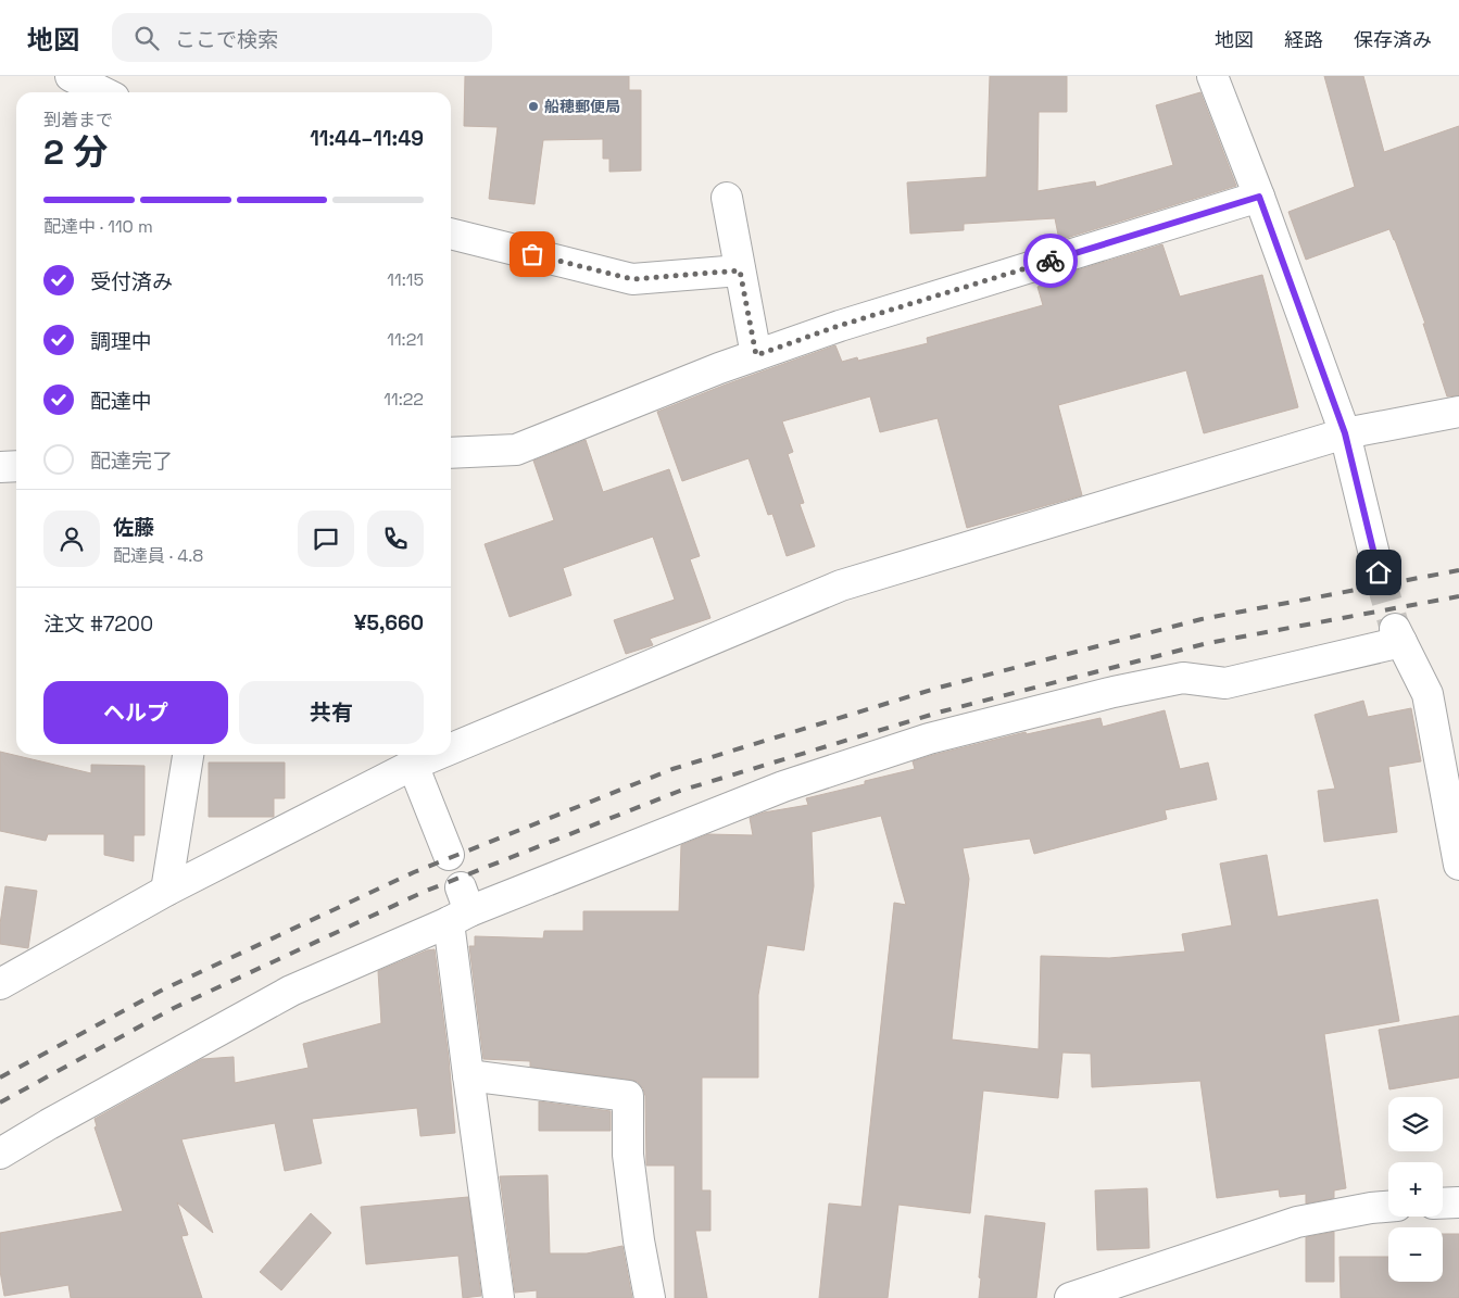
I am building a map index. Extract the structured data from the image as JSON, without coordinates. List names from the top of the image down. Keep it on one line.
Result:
{"places":["船穂郵便局"],"page":{"header":"地図","search":"ここで検索","nav":["地図","経路","保存済み"],"heading":["2 分","到着まで","11:44–11:49"],"panel":["佐藤","配達員 · 4.8","注文 #7200","¥5,660"],"bar":"配達中 · 110 m","list":[["受付済み","11:15"],["調理中","11:21"],["配達中","11:22"],"配達完了"],"buttons":["ヘルプ","共有"],"map_buttons":["+","−"]}}
